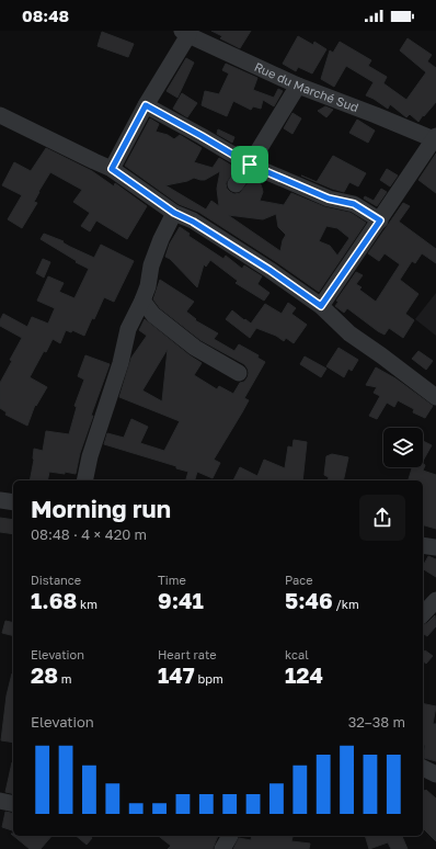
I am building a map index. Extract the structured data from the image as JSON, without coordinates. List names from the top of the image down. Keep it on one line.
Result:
{"streets":{"street":["Rue du Marché Sud"]},"page":{"status":"08:48","heading":["Morning run","08:48 · 4 × 420 m"],"stats":[["Distance","1.68 km"],["Time","9:41"],["Pace","5:46 /km"],["Elevation","28 m"],["Heart rate","147 bpm"],["kcal","124"]],"chart":["Elevation","32–38 m"]}}
